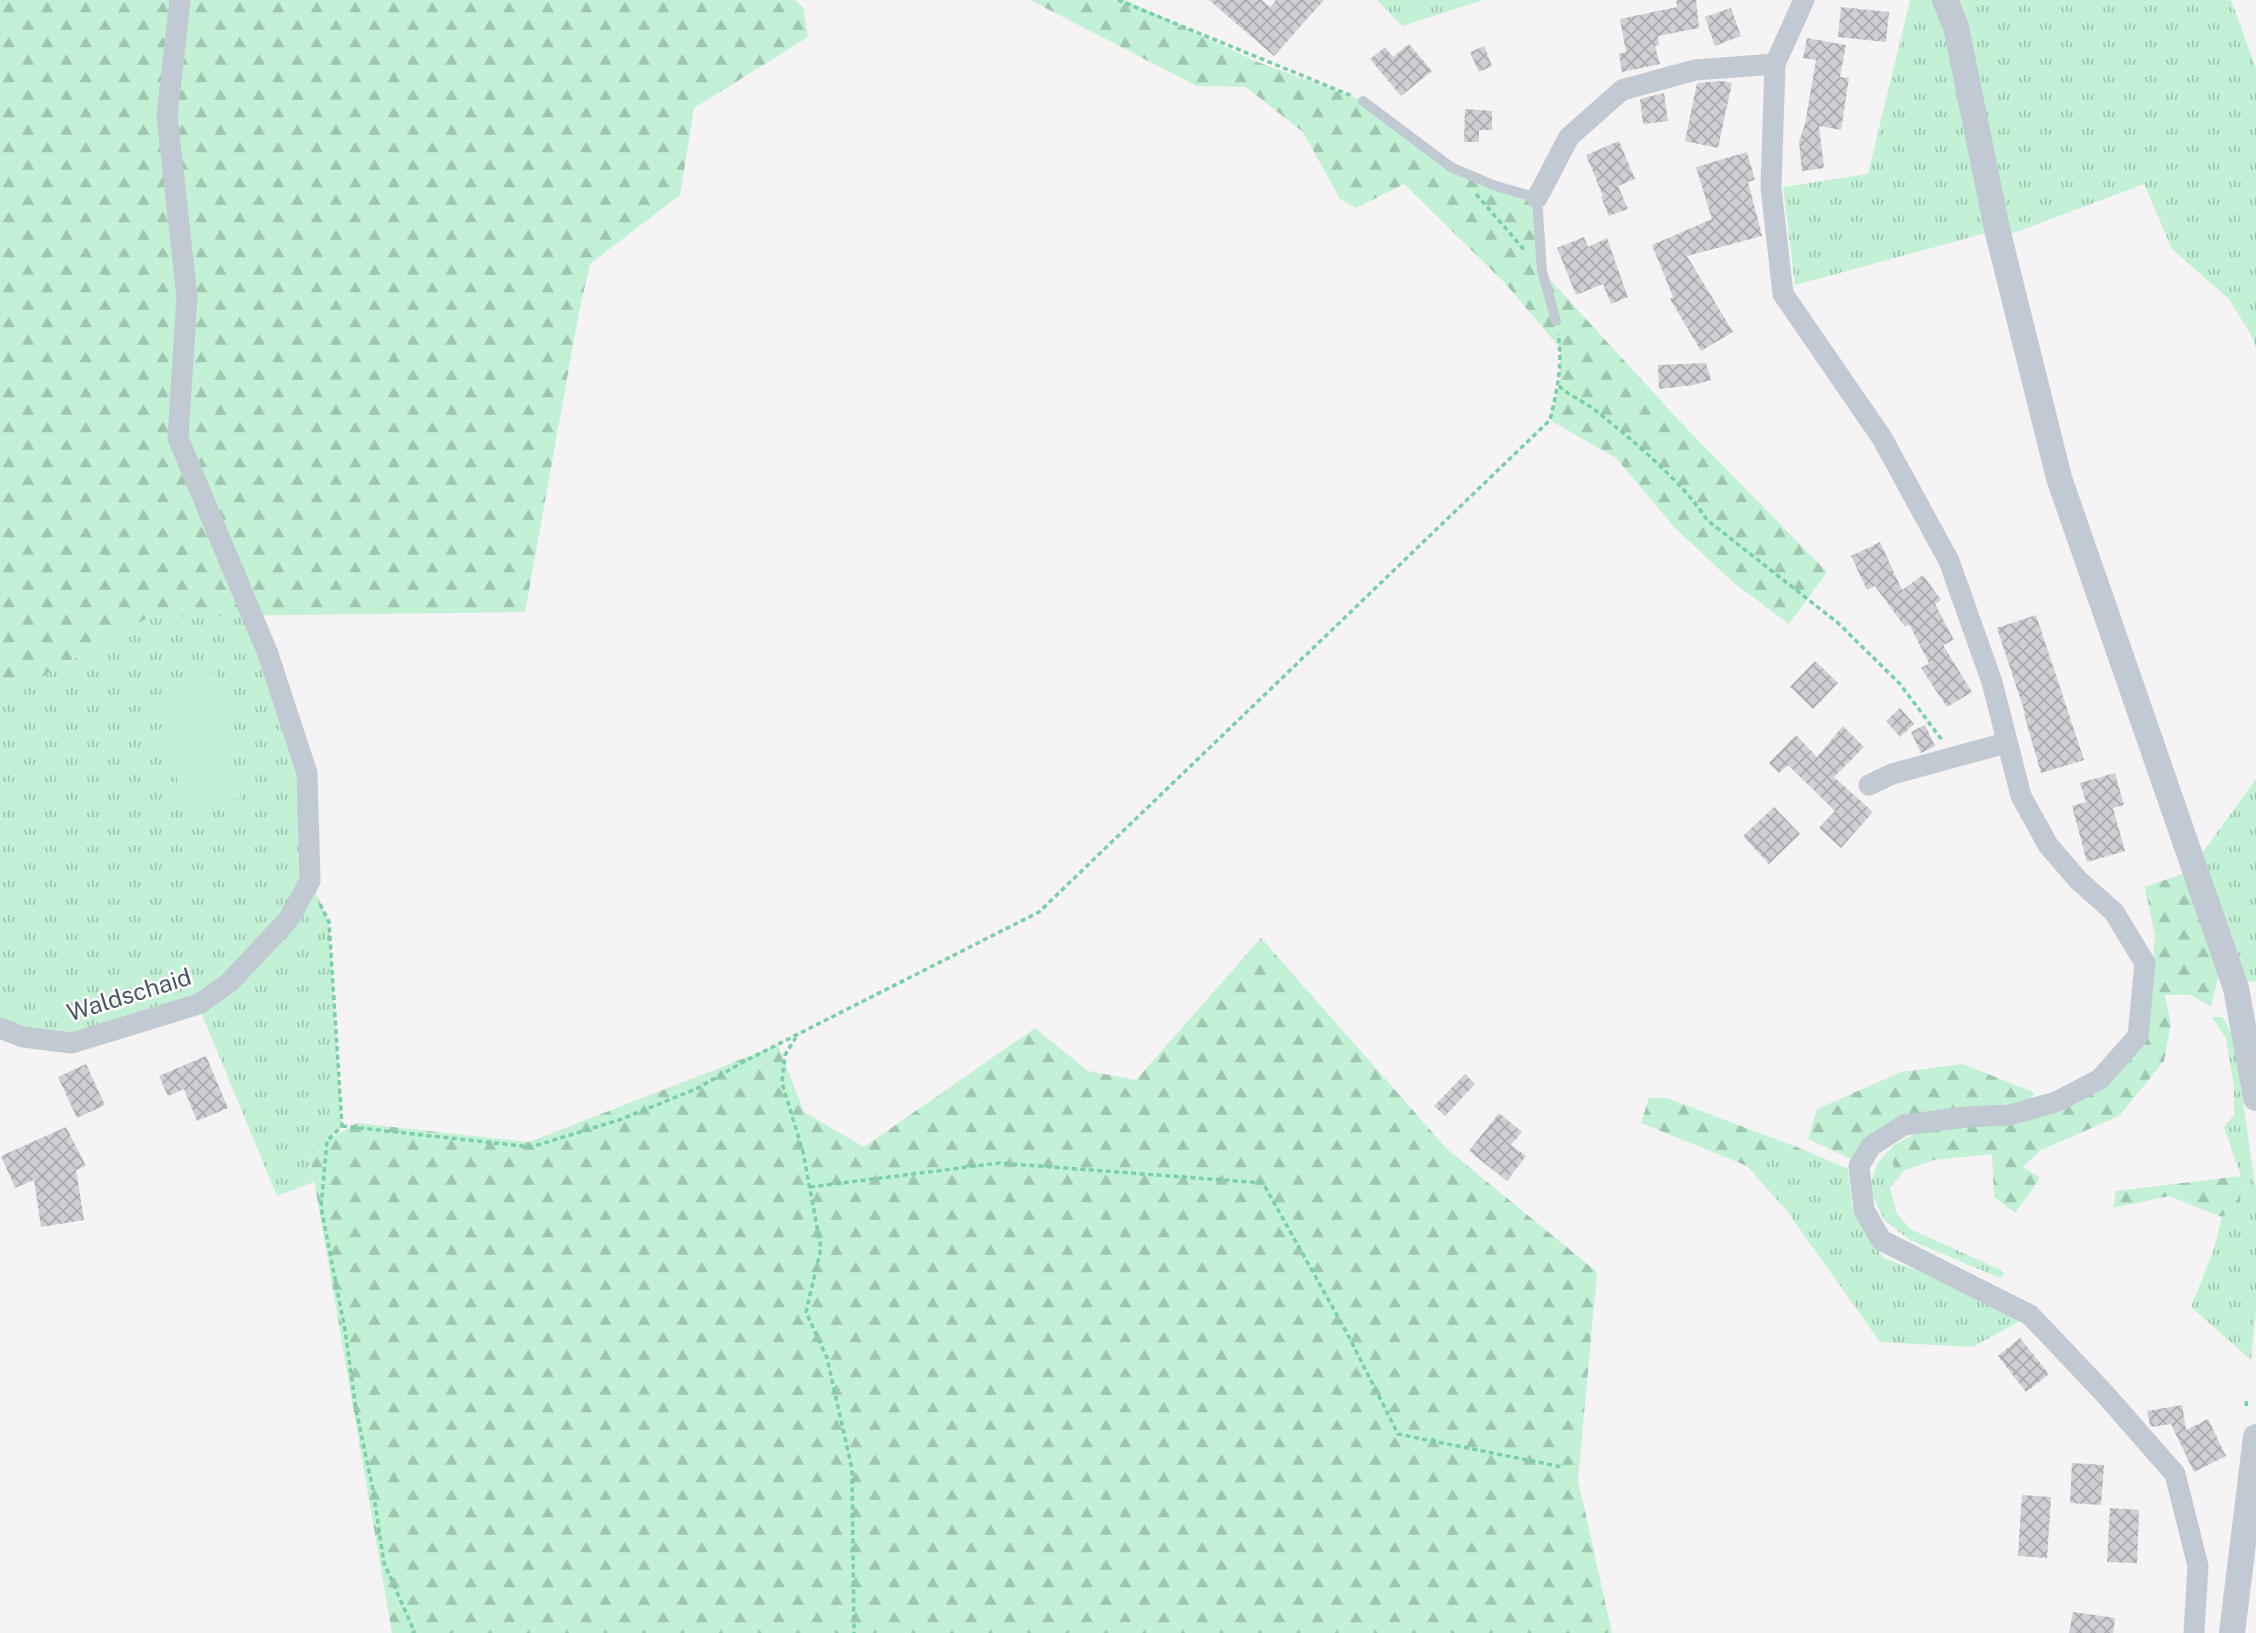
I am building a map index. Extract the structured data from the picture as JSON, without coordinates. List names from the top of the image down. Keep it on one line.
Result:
{"streets":{"street":["Waldschaid"]}}
